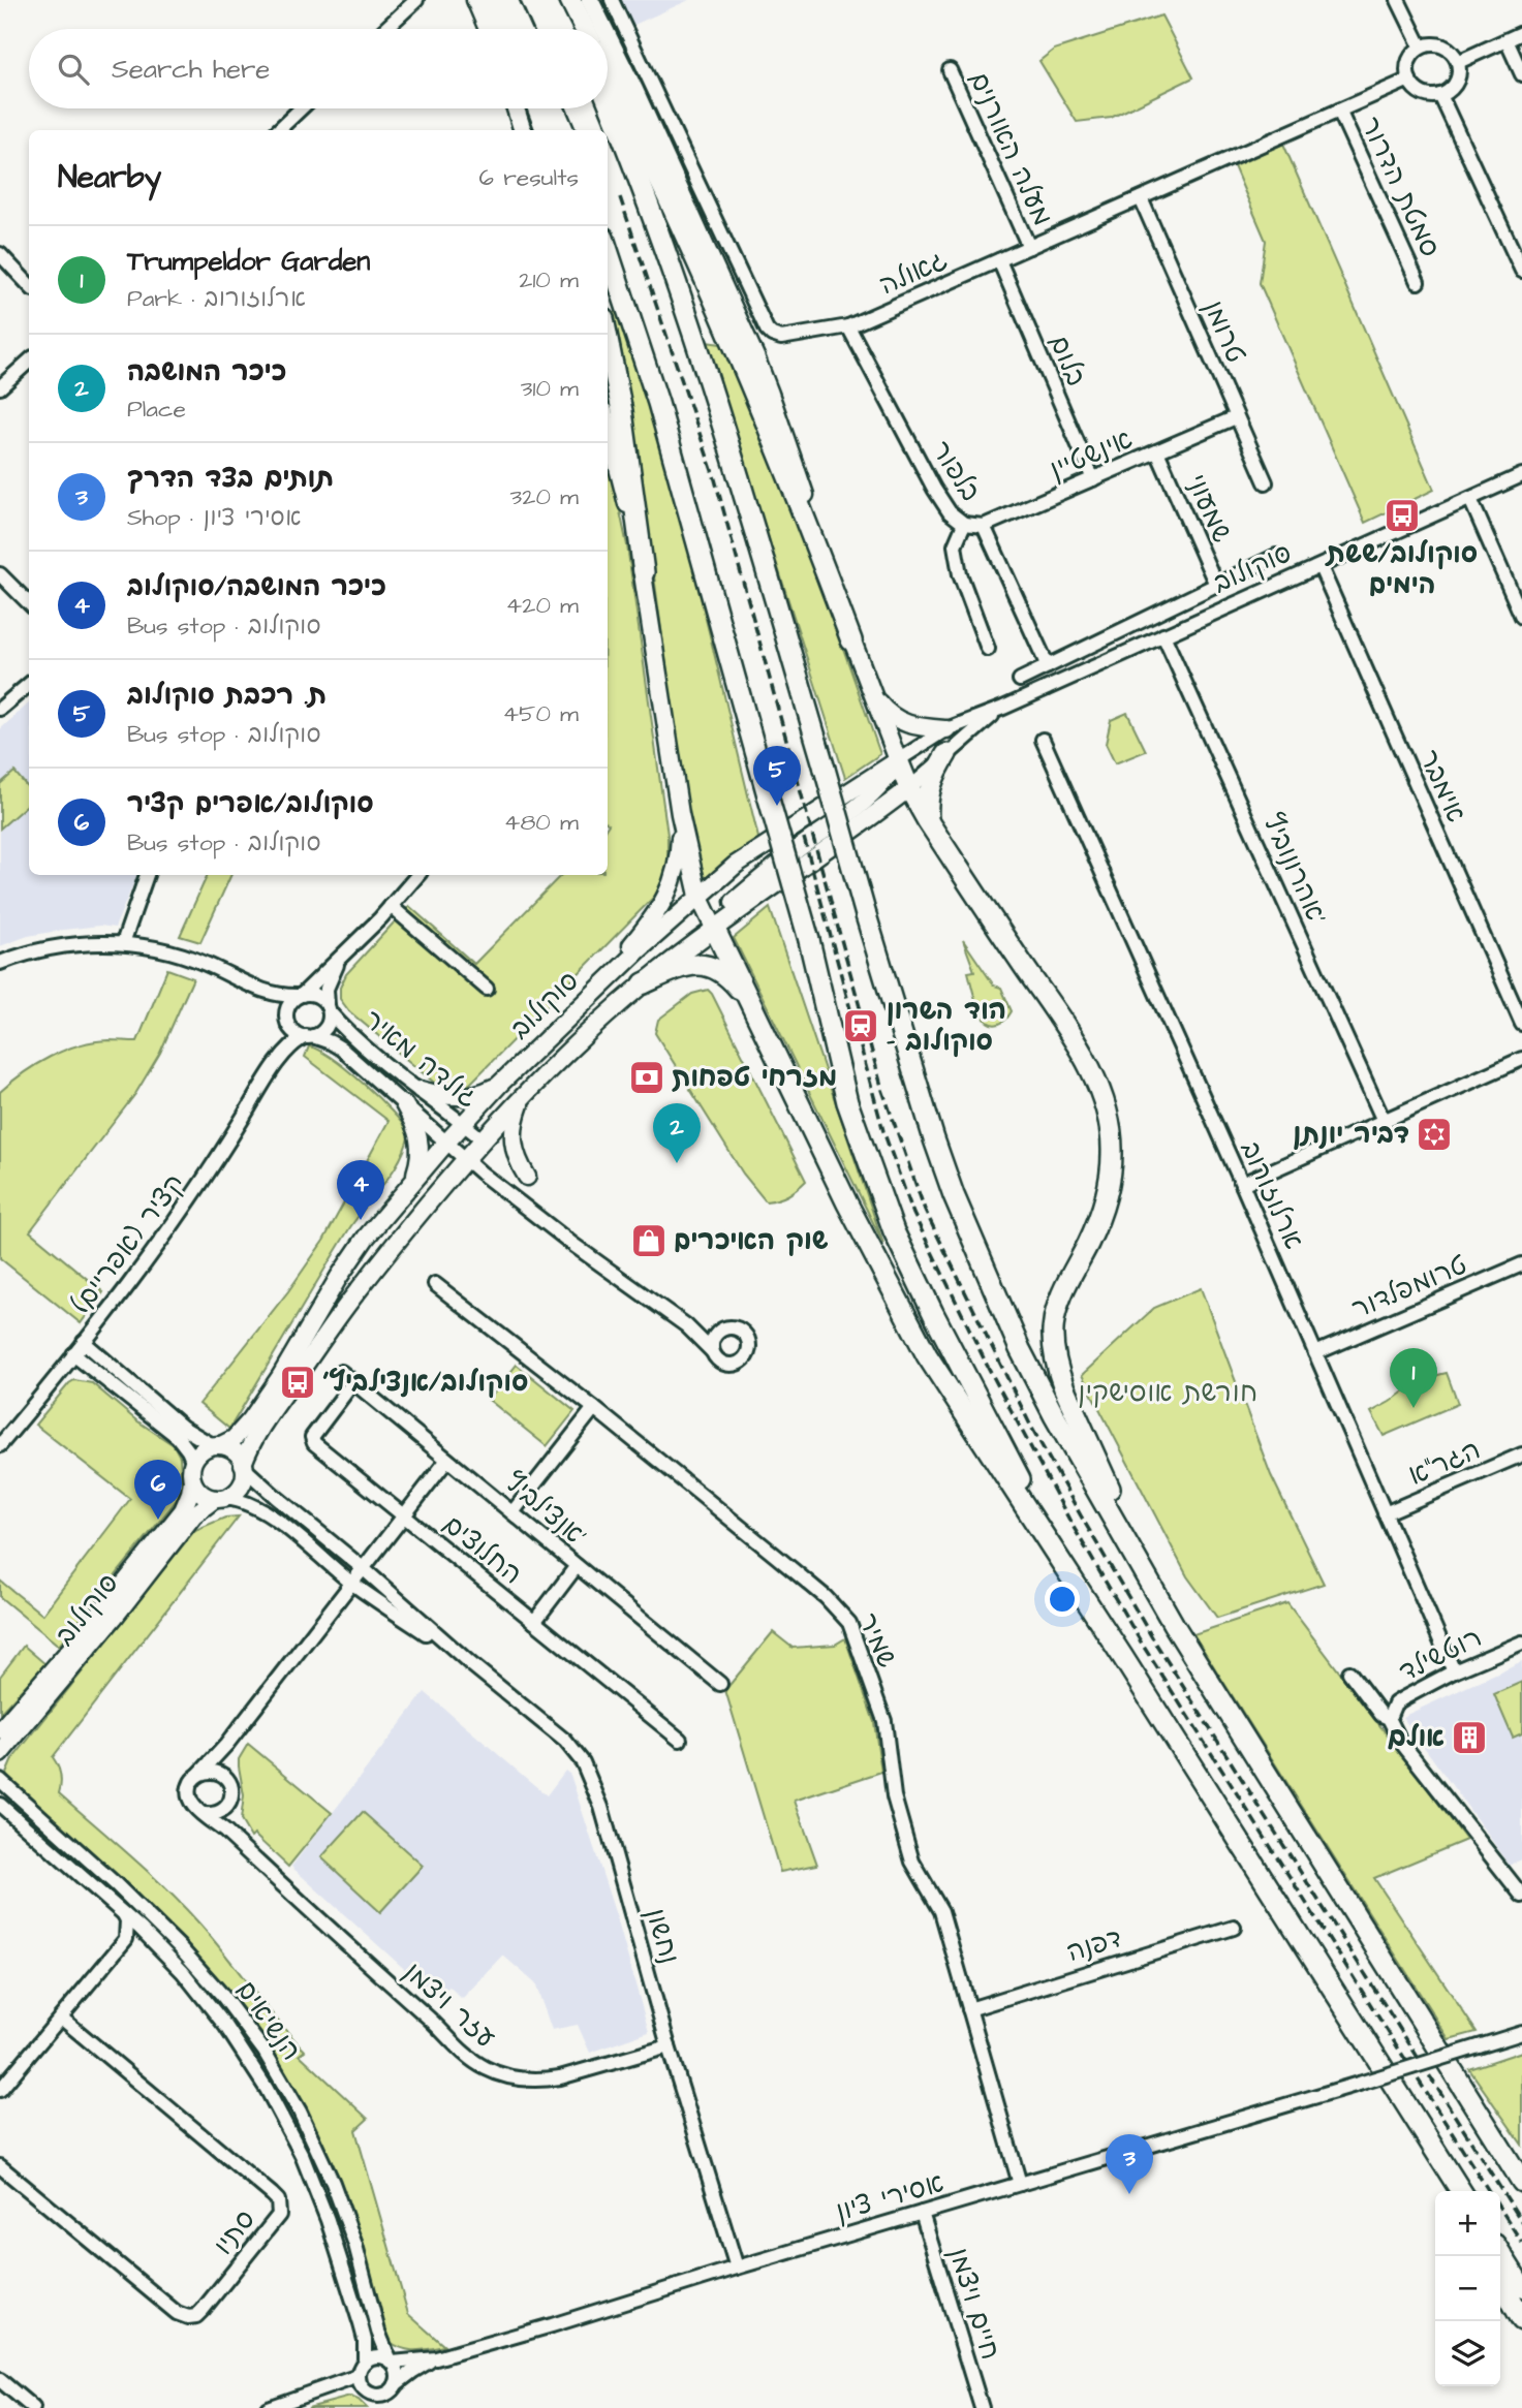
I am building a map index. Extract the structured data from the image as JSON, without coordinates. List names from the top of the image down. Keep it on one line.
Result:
{"streets":{"main road":["סוקולוב"],"street":["מעלה האורנים","סמטת הדרור","גאולה","טרומן","בלום","אינשטיין","בלפור","שמעוני","אימבר","אהרונוביץ'","גולדה מאיר","ארלוזורוב","קציר (אפריים)","טרומפלדור","הגר\"א","אנצילביץ'","החלוצים","שמיר","רוטשילד","נחשון","דפנה","עזר ויצמן","הנשיאים","אסירי ציון","סתיו","חיים ויצמן"]},"crossings":[["מעלה האורנים","גאולה"],["סמטת הדרור","גאולה"],["גאולה","טרומן"],["גאולה","בלום"],["גאולה","בלפור"],["טרומן","אינשטיין"],["בלום","אינשטיין"],["אינשטיין","בלפור"],["אינשטיין","שמעוני"],["סוקולוב","אימבר"],["סוקולוב","אהרונוביץ'"],["סוקולוב","גולדה מאיר"],["סוקולוב","נחשון"],["גולדה מאיר","קציר (אפריים)"],["ארלוזורוב","טרומפלדור"],["ארלוזורוב","הגר\"א"],["ארלוזורוב","רוטשילד"],["אנצילביץ'","החלוצים"],["שמיר","דפנה"],["שמיר","אסירי ציון"],["נחשון","עזר ויצמן"],["נחשון","אסירי ציון"],["הנשיאים","אסירי ציון"],["אסירי ציון","חיים ויצמן"]],"parks":["חורשת אוסישקין"],"places":{"bus stop":["סוקולוב/ששת הימים","סוקולוב/אנצילביץ׳"],"station":["הוד השרון - סוקולוב"],"bank":["מזרחי טפחות"],"synagogue":["דביר יונתן"],"shop":["שוק האיכרים"],"building":["אולם"]},"page":{"search":"Search here","heading":["Nearby","6 results"],"list":[{"mark":"1","name":"Trumpeldor Garden","note":"Park · ארלוזורוב","value":"210 m"},{"mark":"2","name":"כיכר המושבה","note":"Place","value":"310 m"},{"mark":"3","name":"תותים בצד הדרך","note":"Shop · אסירי ציון","value":"320 m"},{"mark":"4","name":"כיכר המושבה/סוקולוב","note":"Bus stop · סוקולוב","value":"420 m"},{"mark":"5","name":"ת. רכבת סוקולוב","note":"Bus stop · סוקולוב","value":"450 m"},{"mark":"6","name":"סוקולוב/אפרים קציר","note":"Bus stop · סוקולוב","value":"480 m"}],"pins":["5","2","4","1","6","3"],"map_buttons":["+","−"]}}
